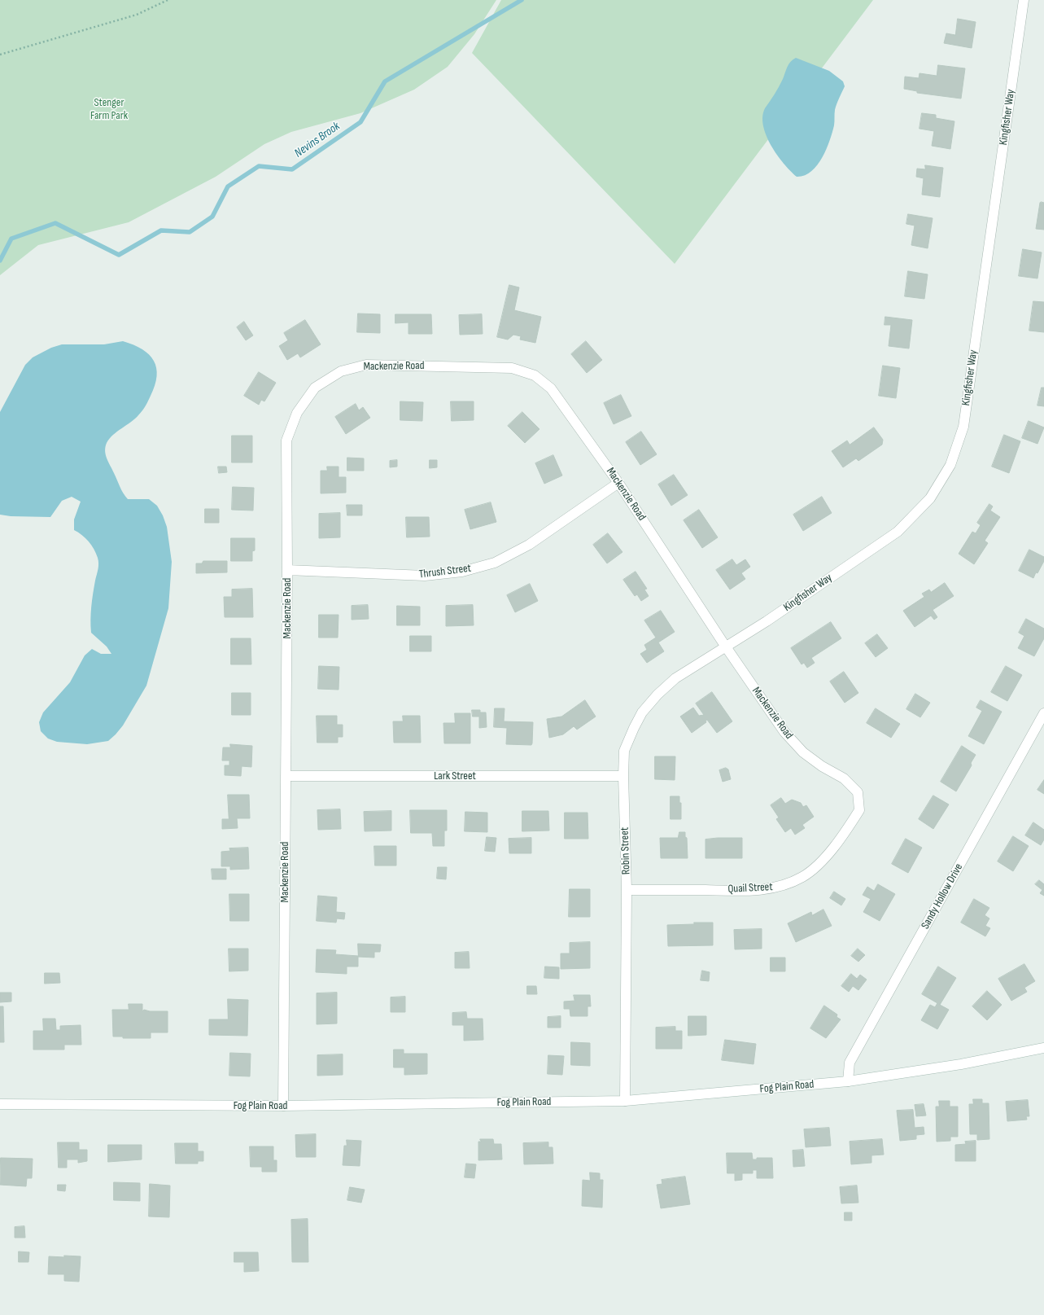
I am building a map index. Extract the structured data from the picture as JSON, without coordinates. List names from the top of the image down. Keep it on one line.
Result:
{"streets":{"street":["Kingfisher Way","Mackenzie Road","Thrush Street","Lark Street","Robin Street","Quail Street","Sandy Hollow Drive","Fog Plain Road"]},"crossings":[["Kingfisher Way","Mackenzie Road"],["Kingfisher Way","Robin Street"],["Mackenzie Road","Thrush Street"],["Mackenzie Road","Lark Street"],["Mackenzie Road","Robin Street"],["Mackenzie Road","Quail Street"],["Mackenzie Road","Fog Plain Road"],["Lark Street","Robin Street"],["Robin Street","Quail Street"],["Robin Street","Fog Plain Road"],["Sandy Hollow Drive","Fog Plain Road"]],"water":["Nevins Brook"],"parks":["Stenger Farm Park"]}
